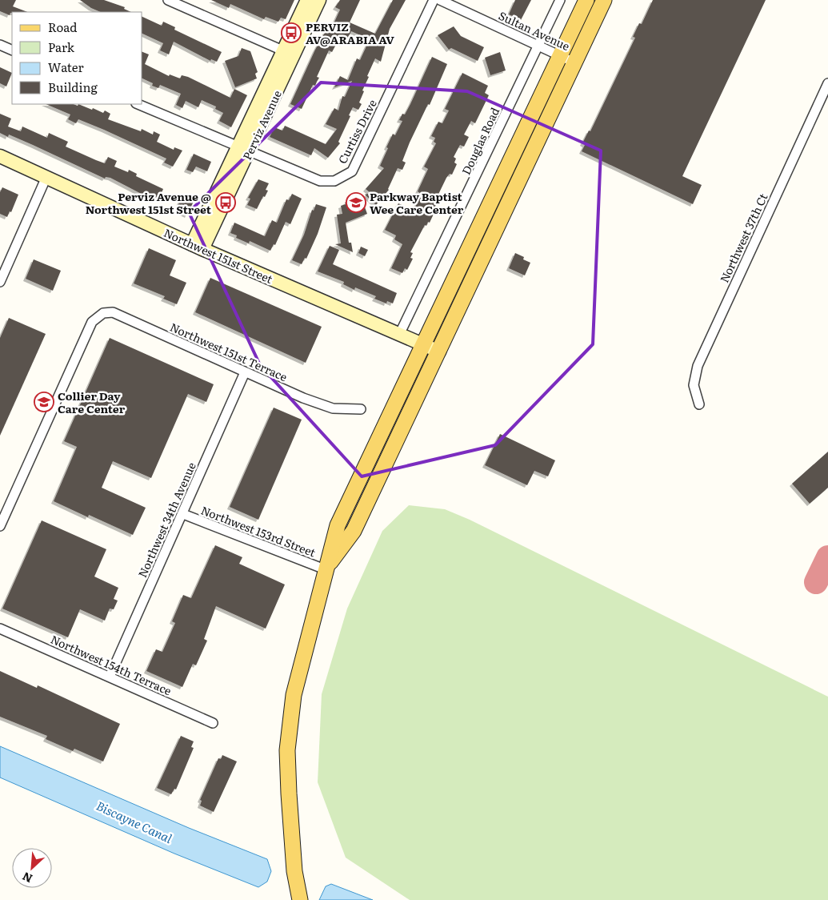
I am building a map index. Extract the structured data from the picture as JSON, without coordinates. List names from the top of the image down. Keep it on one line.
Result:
{"streets":{"street":["Sultan Avenue","Perviz Avenue","Curtiss Drive","Douglas Road","Northwest 37th Ct","Northwest 151st Street","Northwest 151st Terrace","Northwest 34th Avenue","Northwest 153rd Street","Northwest 154th Terrace"]},"crossings":[["Sultan Avenue","Douglas Road"],["Perviz Avenue","Curtiss Drive"],["Perviz Avenue","Northwest 151st Street"],["Douglas Road","Northwest 151st Street"],["Northwest 151st Terrace","Northwest 34th Avenue"],["Northwest 34th Avenue","Northwest 153rd Street"],["Northwest 34th Avenue","Northwest 154th Terrace"]],"water":["Biscayne Canal"],"places":{"bus stop":["PERVIZ AV@ARABIA AV","Perviz Avenue @ Northwest 151st Street"],"school or university":["Parkway Baptist Wee Care Center","Collier Day Care Center"]},"legend":["Road","Park","Water","Building"],"north":"bottom left"}
